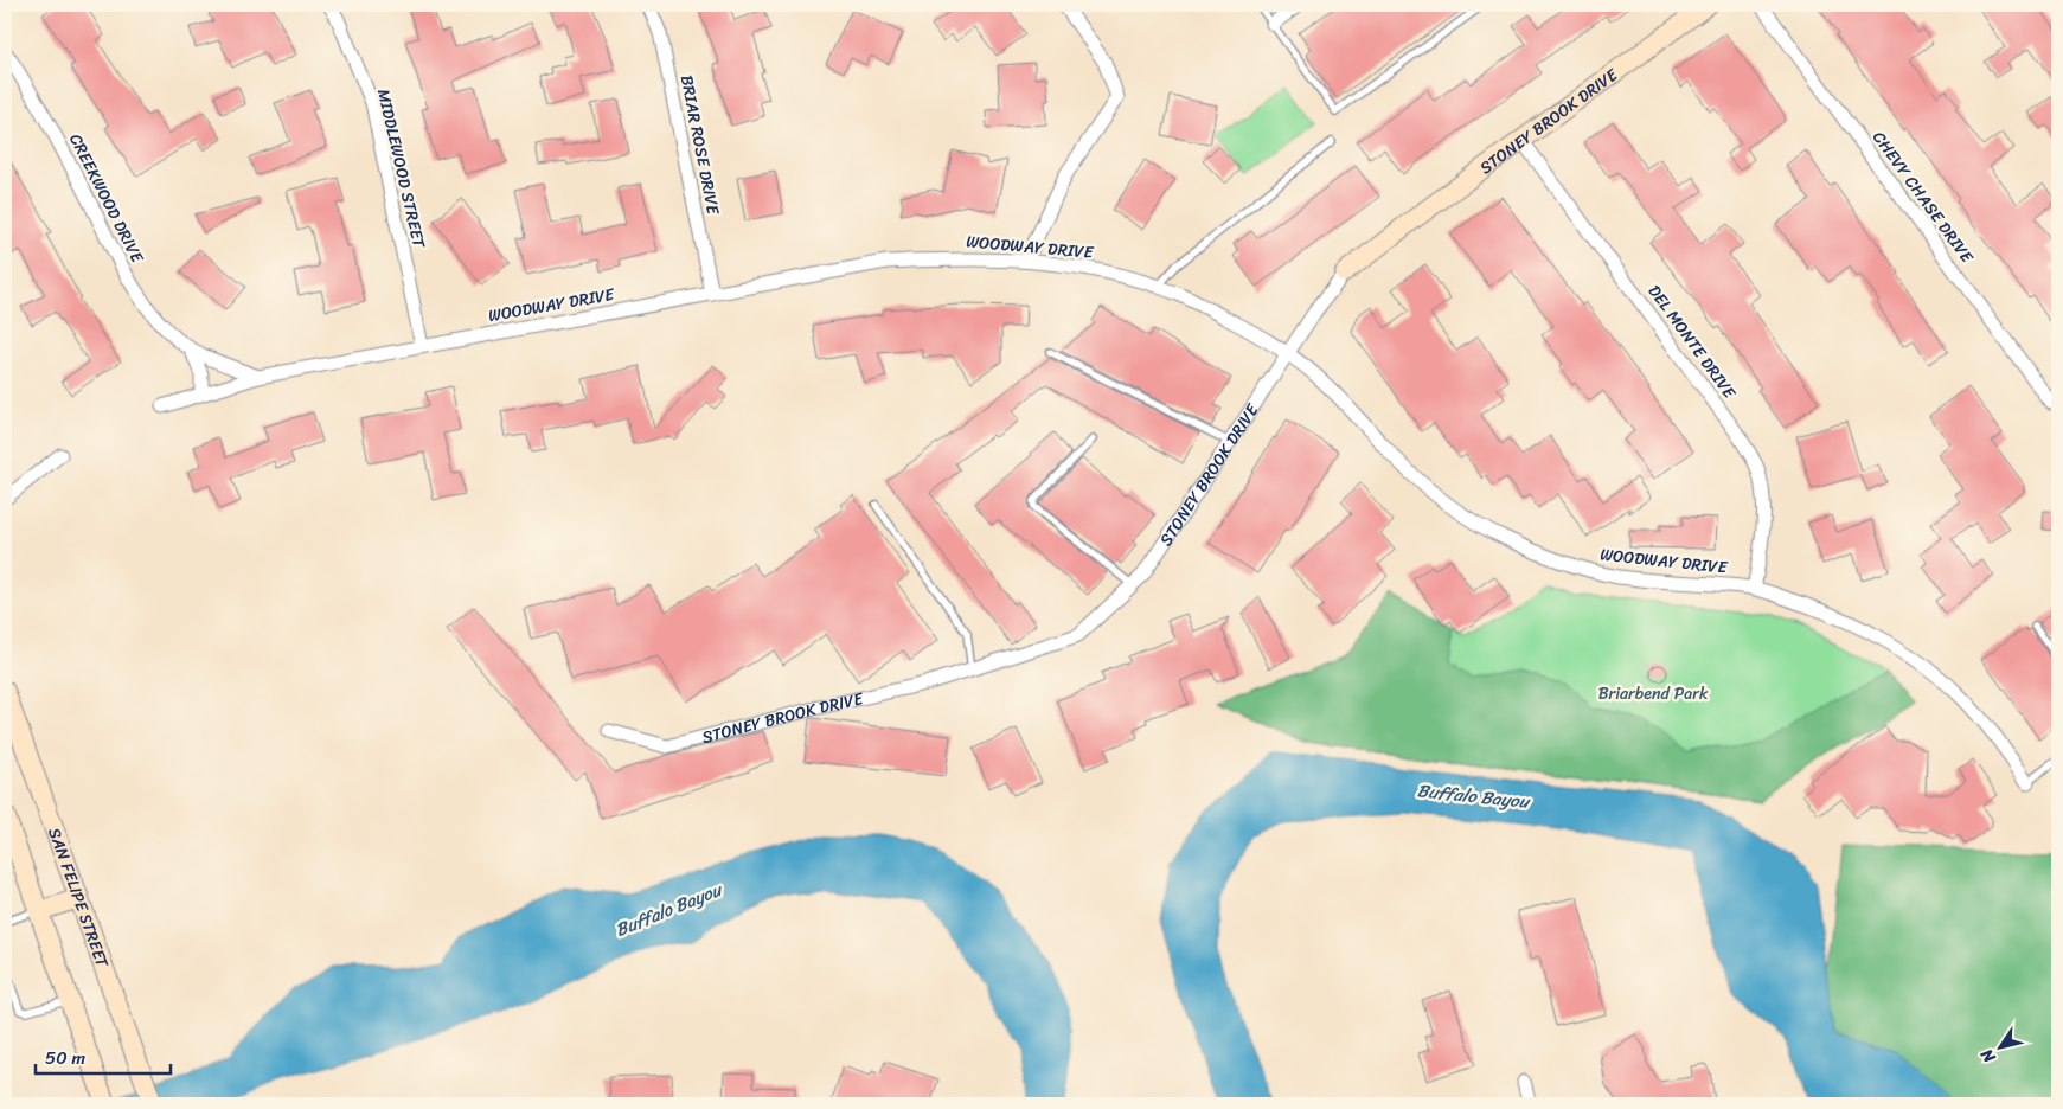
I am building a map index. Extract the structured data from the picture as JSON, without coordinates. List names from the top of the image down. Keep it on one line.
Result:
{"streets":{"main road":["STONEY BROOK DRIVE","SAN FELIPE STREET"],"street":["BRIAR ROSE DRIVE","MIDDLEWOOD STREET","CHEVY CHASE DRIVE","CREEKWOOD DRIVE","WOODWAY DRIVE","DEL MONTE DRIVE"]},"crossings":[["STONEY BROOK DRIVE","WOODWAY DRIVE"],["STONEY BROOK DRIVE","DEL MONTE DRIVE"],["BRIAR ROSE DRIVE","WOODWAY DRIVE"],["MIDDLEWOOD STREET","WOODWAY DRIVE"],["CREEKWOOD DRIVE","WOODWAY DRIVE"],["WOODWAY DRIVE","DEL MONTE DRIVE"]],"water":["Buffalo Bayou"],"parks":["Briarbend Park"],"scale_bar":"50 m","north":"bottom left"}
